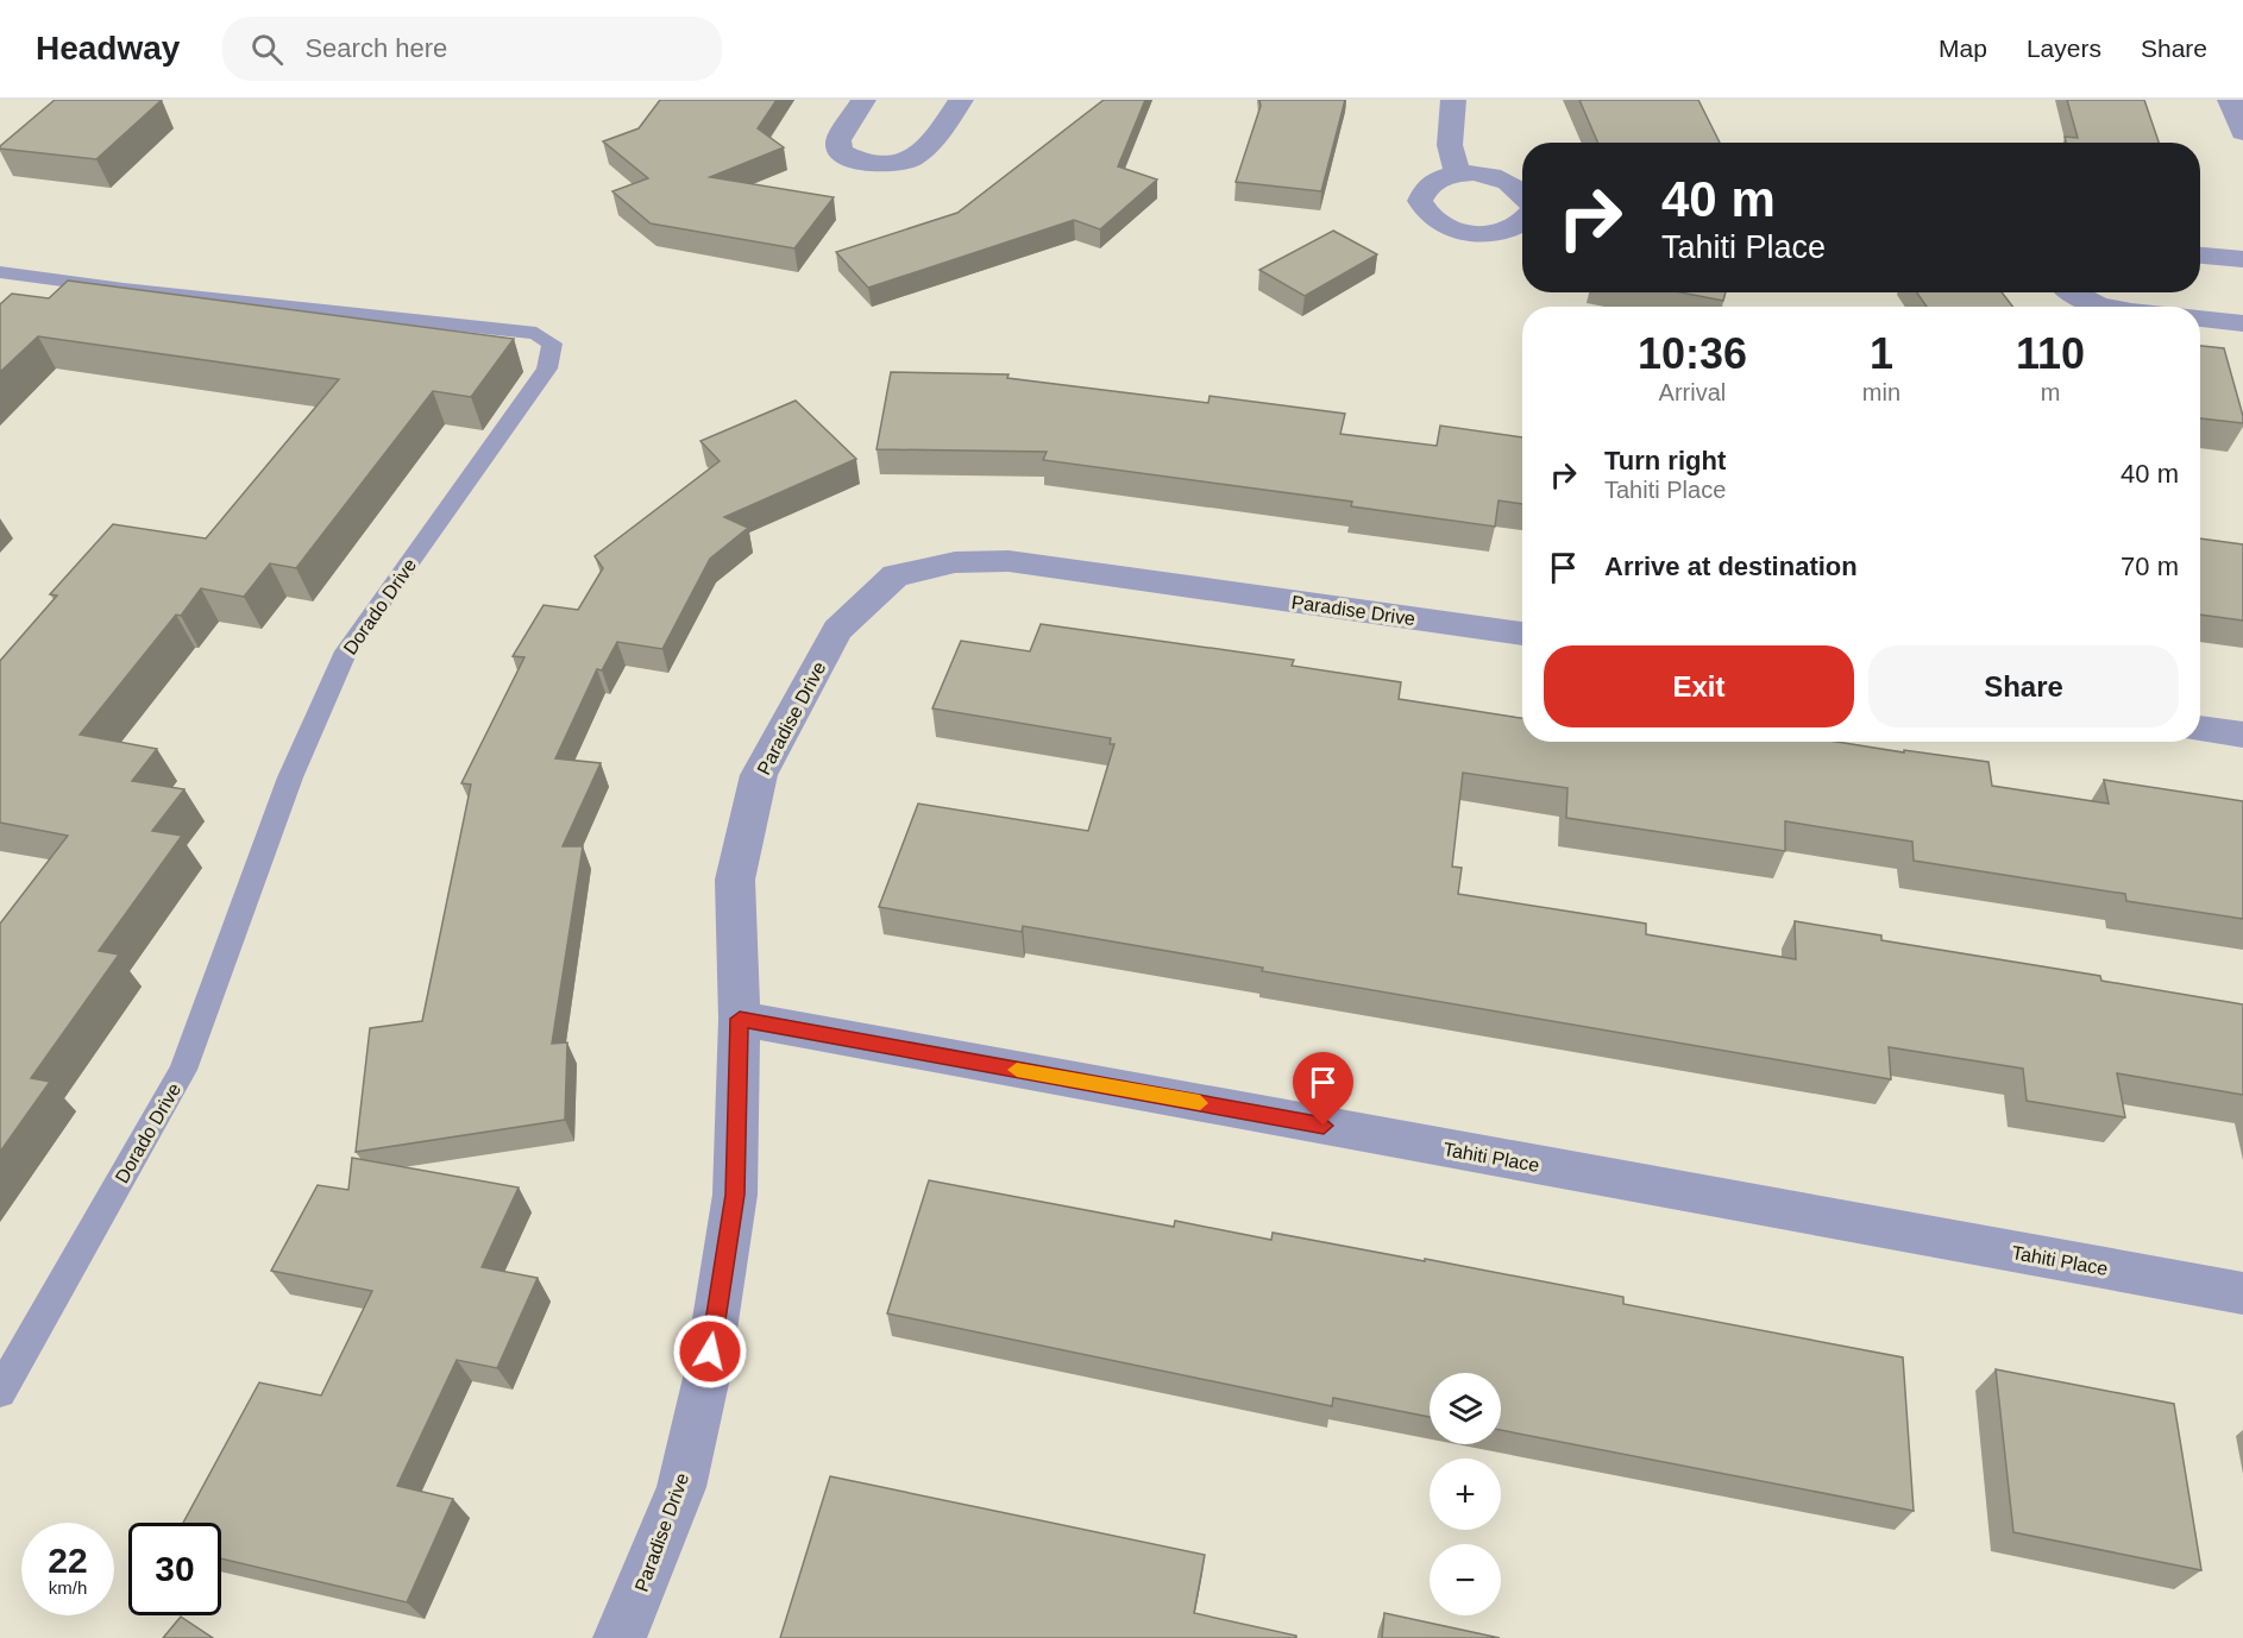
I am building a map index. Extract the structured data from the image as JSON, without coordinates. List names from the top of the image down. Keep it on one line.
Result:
{"streets":{"street":["Paradise Drive","Tahiti Place"],"lane":["Dorado Drive"]},"crossings":[["Paradise Drive","Tahiti Place"]],"page":{"header":"Headway","search":"Search here","nav":["Map","Layers","Share"],"turn":["40 m","Tahiti Place"],"eta":["10:36","Arrival","1","min","110","m"],"list":[{"name":"Turn right","note":"Tahiti Place","value":"40 m"},{"name":"Arrive at destination","value":"70 m"}],"buttons":["Exit","Share"],"map_buttons":["+","−"],"speed":"22 km/h","limit":"30"}}
